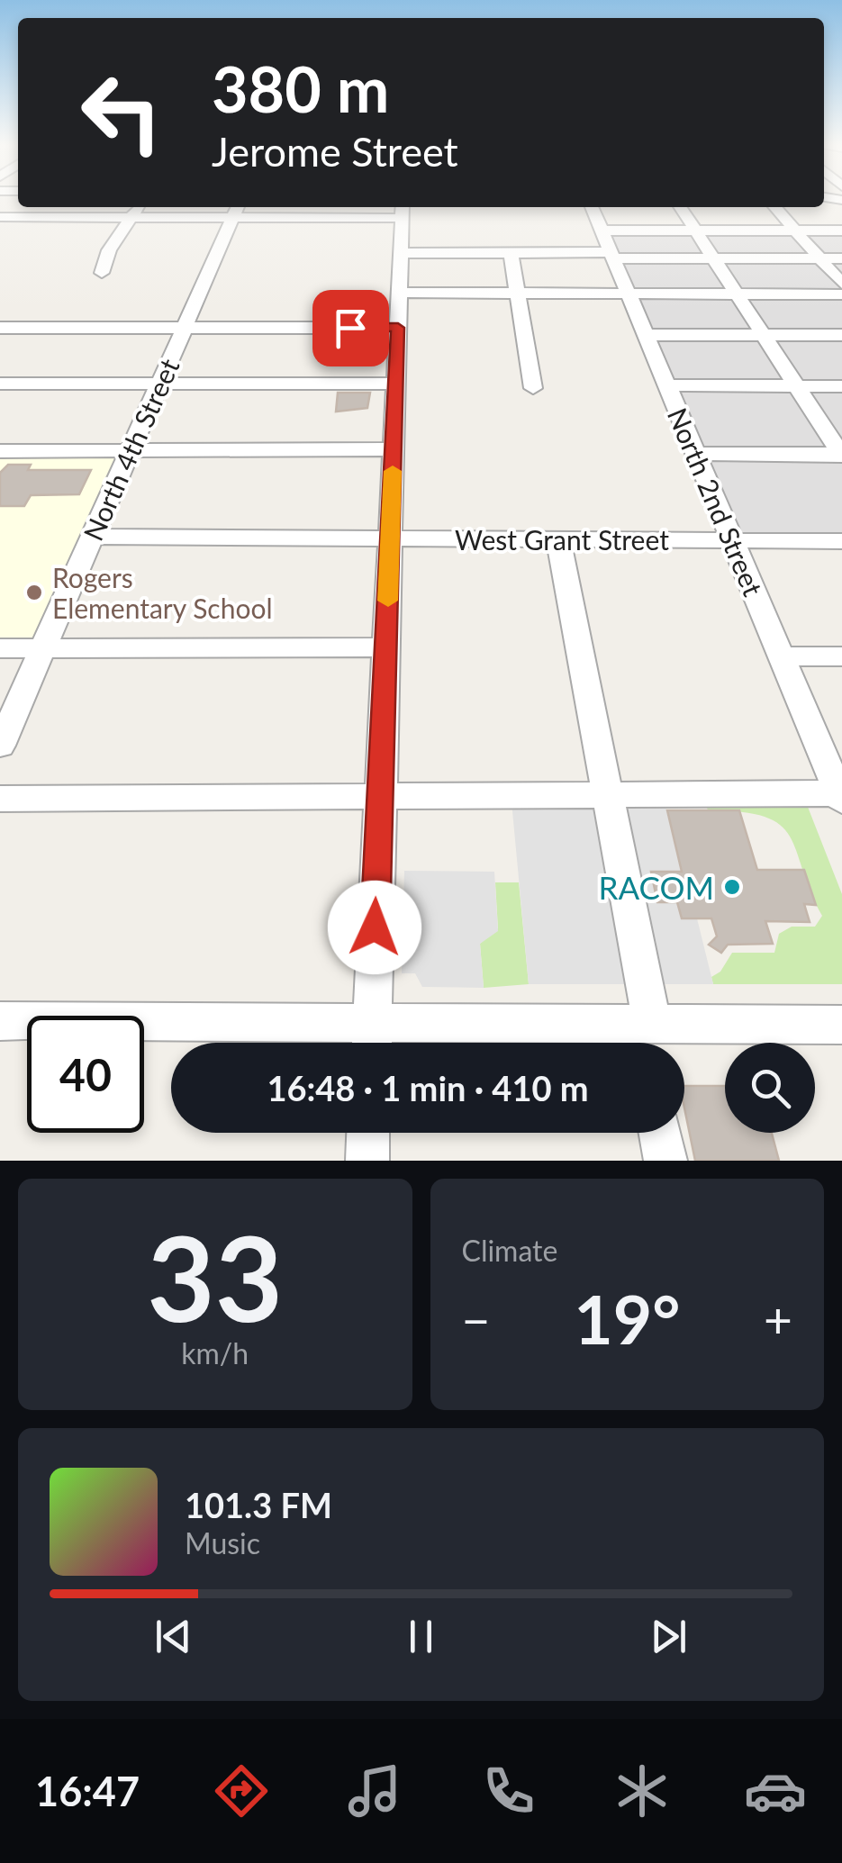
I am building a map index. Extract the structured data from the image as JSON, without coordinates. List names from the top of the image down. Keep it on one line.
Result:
{"streets":{"street":["North 4th Street","North 2nd Street","West Grant Street"]},"crossings":[["North 4th Street","West Grant Street"],["North 2nd Street","West Grant Street"]],"places":["Rogers Elementary School","RACOM"],"page":{"turn":["380 m","Jerome Street"],"limit":"40","trip":"16:48 · 1 min · 410 m","tile":[["33","km/h"],"Climate"],"heat":["−","19°","+"],"song":["101.3 FM","Music"],"tabs":"16:47"}}
